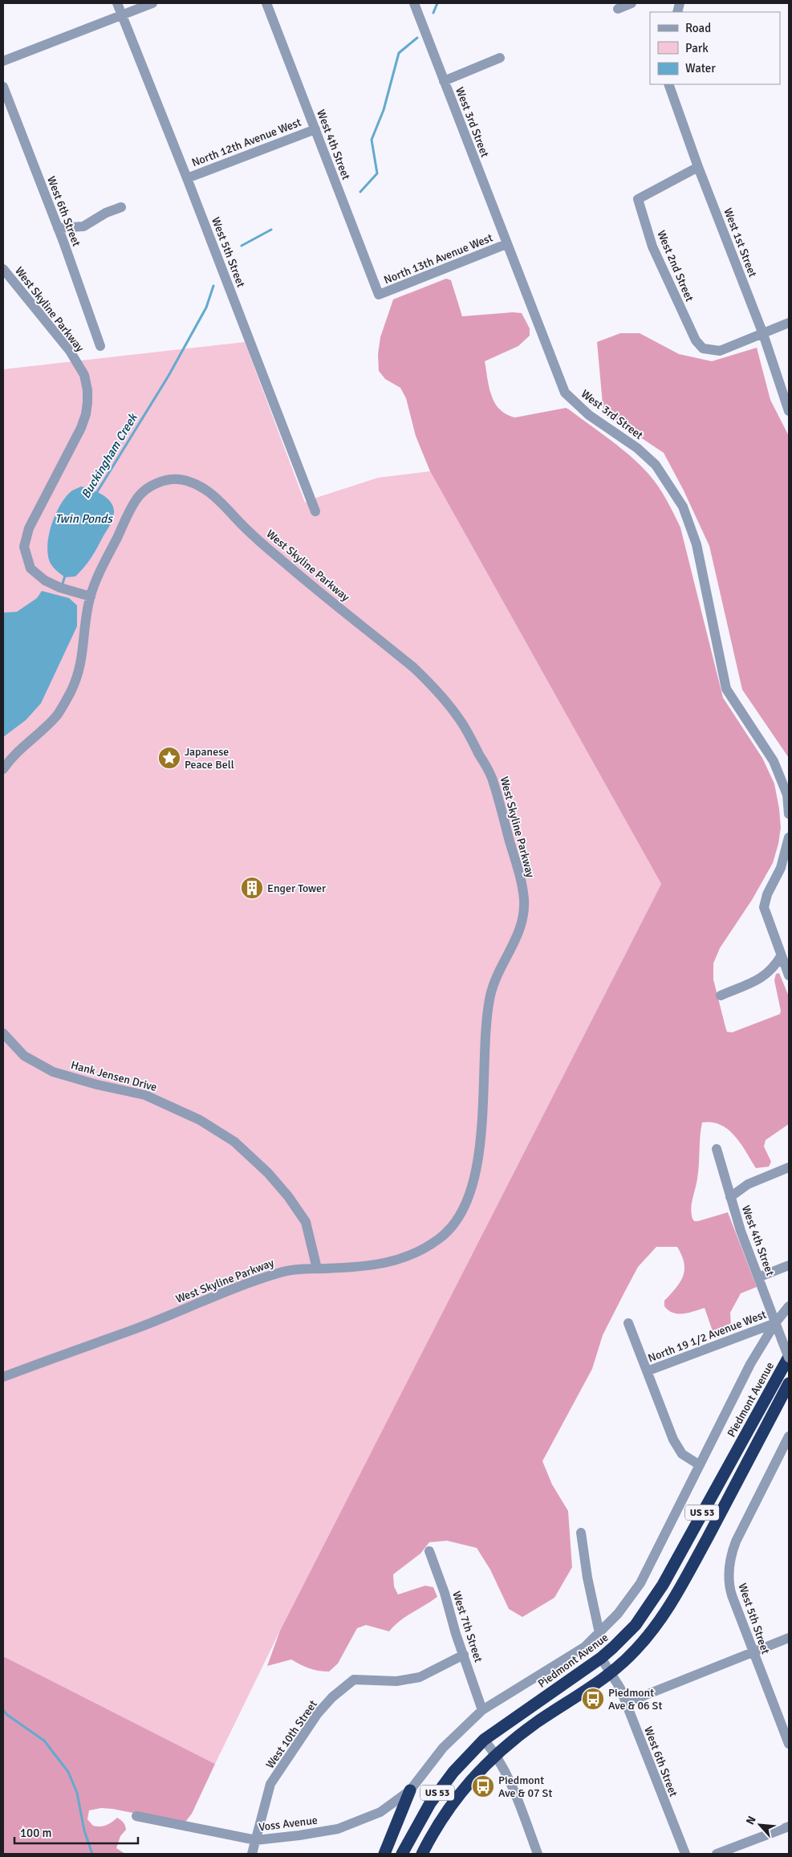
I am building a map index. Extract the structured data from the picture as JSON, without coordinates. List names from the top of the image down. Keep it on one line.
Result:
{"streets":{"highway":["Piedmont Avenue","US 53"],"street":["West 3rd Street","North 12th Avenue West","West 4th Street","West 6th Street","West 1st Street","West 5th Street","North 13th Avenue West","West 2nd Street","West Skyline Parkway","Hank Jensen Drive","North 19 1/2 Avenue West","West 7th Street","West 10th Street","Voss Avenue"]},"crossings":[["West 3rd Street","North 13th Avenue West"],["North 12th Avenue West","West 4th Street"],["North 12th Avenue West","West 5th Street"],["West 4th Street","North 13th Avenue West"],["West 4th Street","North 19 1/2 Avenue West"],["West 4th Street","Piedmont Avenue"],["West 6th Street","Piedmont Avenue"],["West 6th Street","US 53"],["West 1st Street","West 2nd Street"],["West Skyline Parkway","Hank Jensen Drive"],["North 19 1/2 Avenue West","Piedmont Avenue"],["Piedmont Avenue","West 7th Street"],["Piedmont Avenue","Voss Avenue"],["West 7th Street","West 10th Street"],["West 10th Street","Voss Avenue"]],"water":["Buckingham Creek","Twin Ponds"],"places":{"place":["Japanese Peace Bell"],"building":["Enger Tower"],"bus stop":["Piedmont Ave & 06 St","Piedmont Ave & 07 St"]},"legend":["Road","Park","Water"],"scale_bar":"100 m","north":"top left"}
